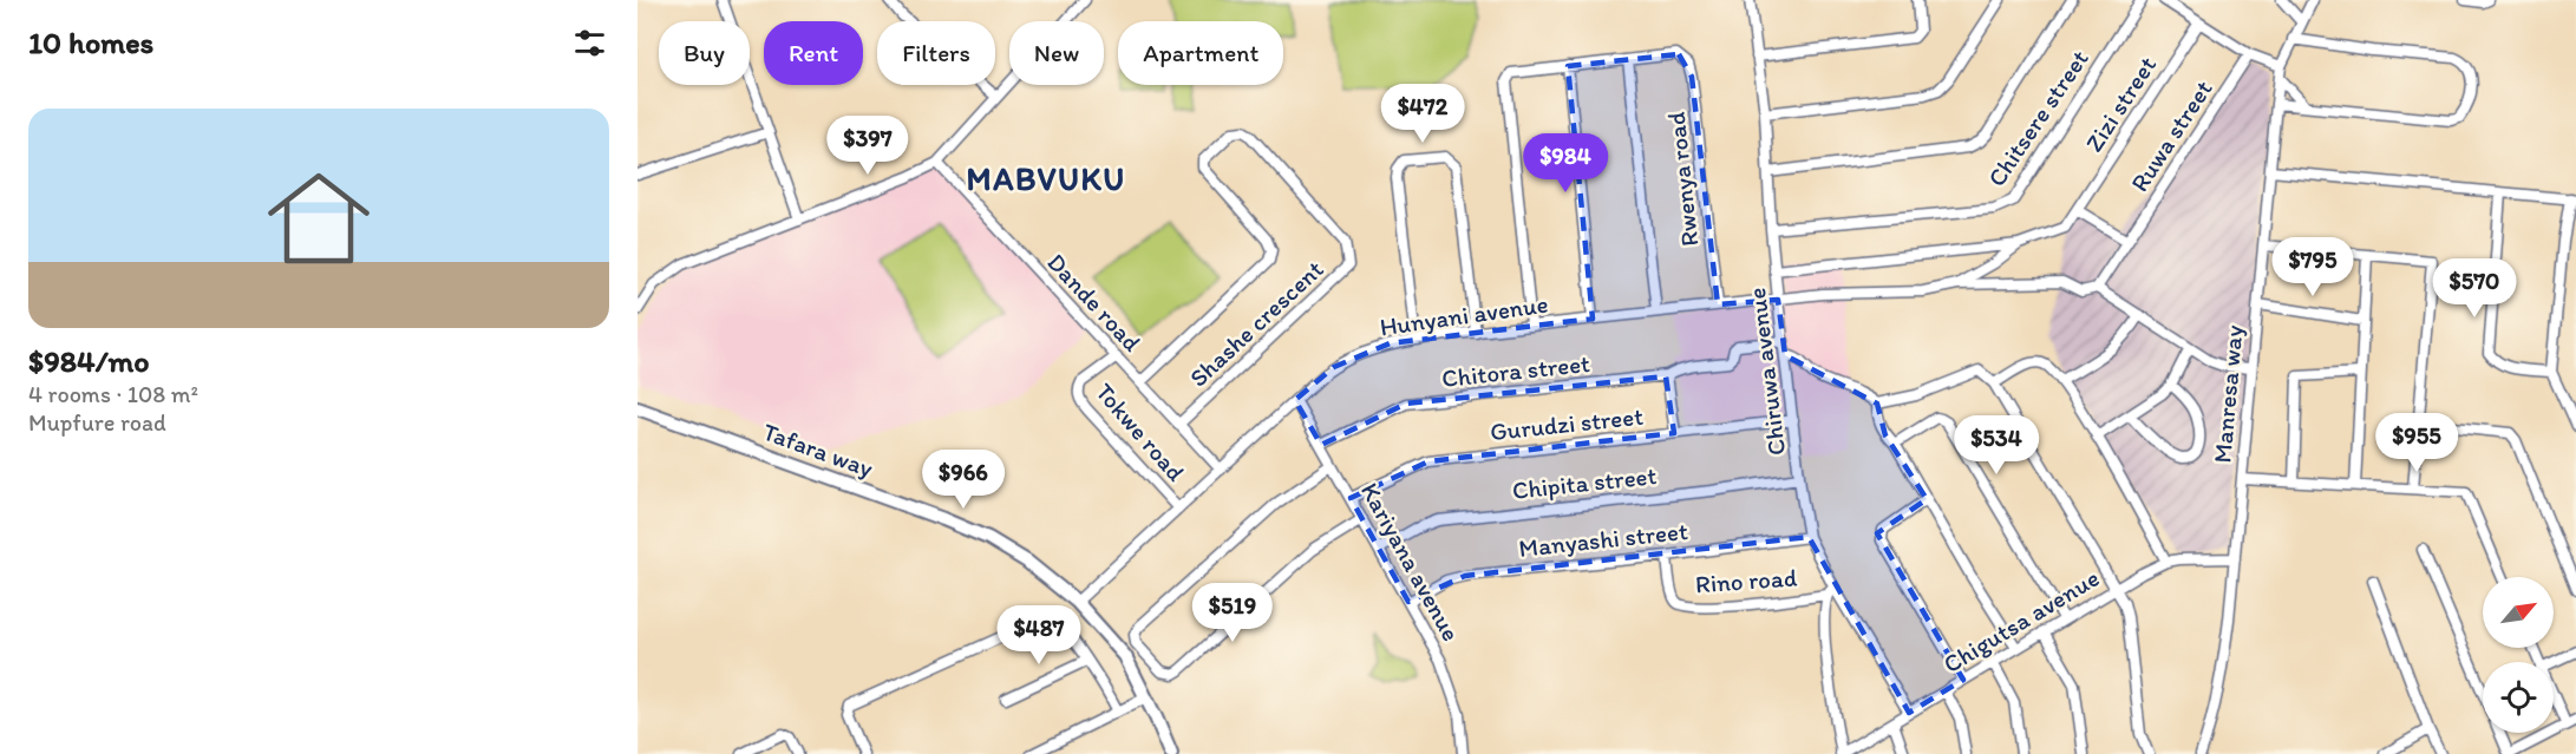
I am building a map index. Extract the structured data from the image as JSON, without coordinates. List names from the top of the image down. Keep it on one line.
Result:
{"streets":{"street":["Zizi street","Chitsere street","Ruwa street","Rwenya road","Dande road","Hunyani avenue","Shashe crescent","Chitora street","Chiruwa avenue","Manresa way","Gurudzi street","Tokwe road","Tafara way","Chipita street","Manyashi street","Kariyana avenue","Rino road","Chigutsa avenue"]},"crossings":[["Chitsere street","Chiruwa avenue"],["Rwenya road","Hunyani avenue"],["Dande road","Hunyani avenue"],["Dande road","Shashe crescent"],["Dande road","Tokwe road"],["Hunyani avenue","Chiruwa avenue"],["Hunyani avenue","Tokwe road"],["Hunyani avenue","Tafara way"],["Hunyani avenue","Kariyana avenue"],["Chitora street","Chiruwa avenue"],["Chitora street","Kariyana avenue"],["Chiruwa avenue","Gurudzi street"],["Chiruwa avenue","Chipita street"],["Chiruwa avenue","Manyashi street"],["Chiruwa avenue","Rino road"],["Chiruwa avenue","Chigutsa avenue"],["Manresa way","Chigutsa avenue"],["Gurudzi street","Kariyana avenue"],["Chipita street","Kariyana avenue"],["Manyashi street","Kariyana avenue"],["Manyashi street","Rino road"]],"districts":["MABVUKU"],"north":"top right","page":{"heading":"10 homes","chip":["Buy","Rent","Filters","New","Apartment"],"price":["$472","$397","$984","$795","$570","$955","$534","$966","$519","$487"],"list":[{"name":"$984/mo","note":"4 rooms · 108 m² · Mupfure road"}]}}
